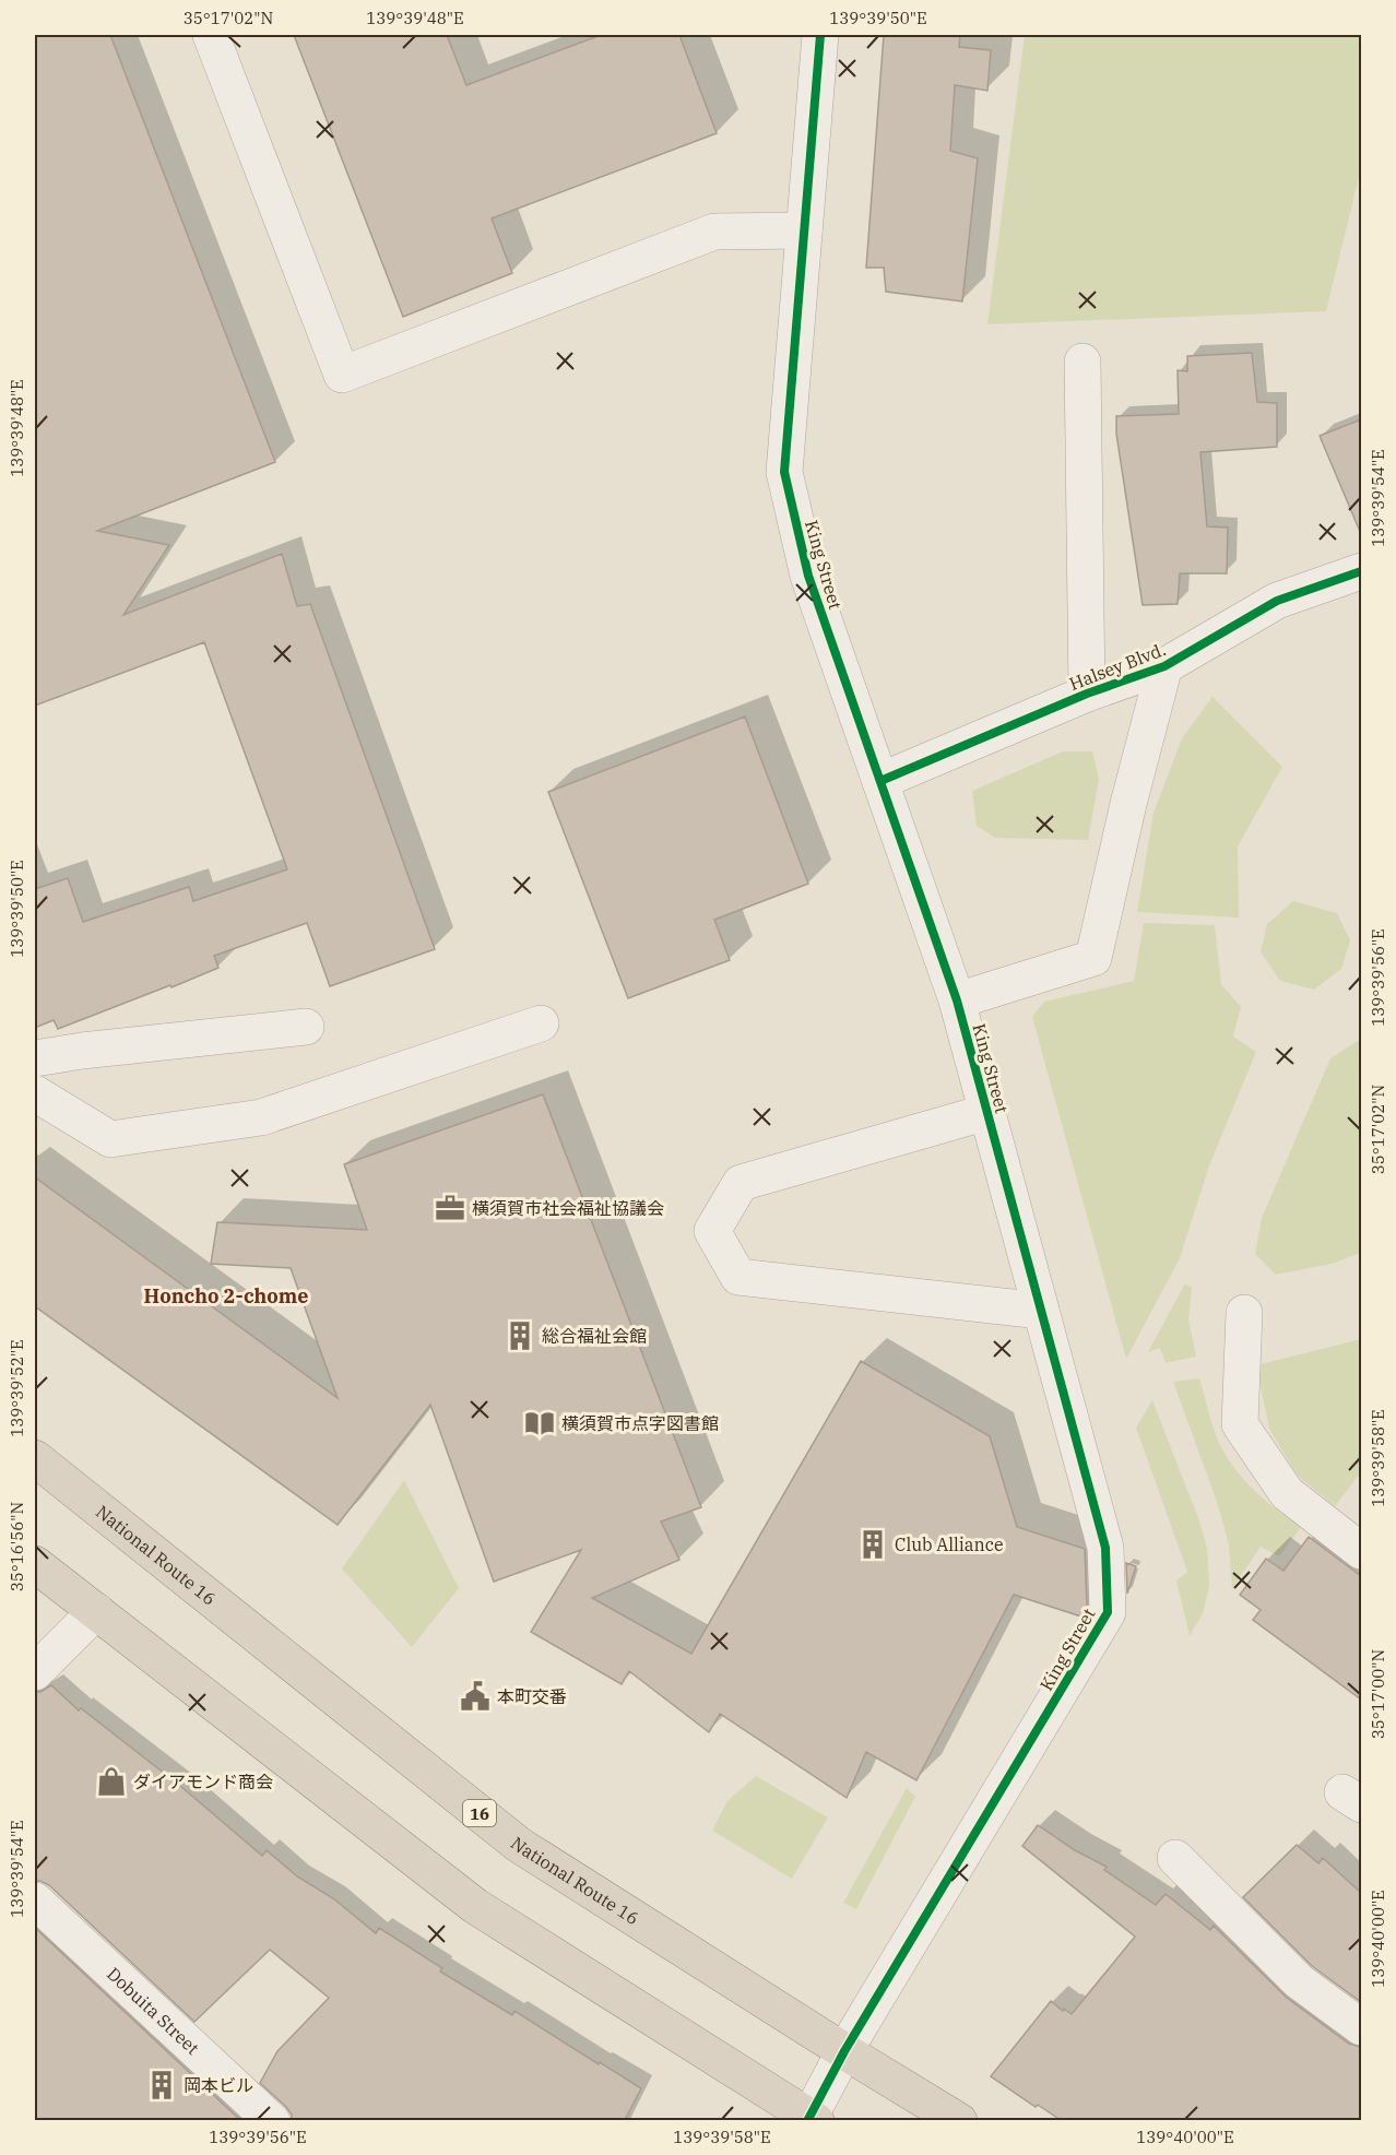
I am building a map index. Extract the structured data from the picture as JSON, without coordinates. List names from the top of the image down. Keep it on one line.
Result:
{"streets":{"highway":["National Route 16","16"],"street":["King Street","Halsey Blvd.","Dobuita Street"]},"crossings":[["King Street","Halsey Blvd."],["King Street","National Route 16"]],"districts":["Honcho 2-chome"],"places":{"office":["横須賀市社会福祉協議会"],"building":["総合福祉会館","Club Alliance","岡本ビル"],"library":["横須賀市点字図書館"],"public building":["本町交番"],"shop":["ダイアモンド商会"]},"coordinates":["35°17'02\"N","139°39'48\"E","139°39'50\"E","139°39'54\"E","139°39'56\"E","139°39'52\"E","139°39'58\"E","35°16'56\"N","35°17'00\"N","139°40'00\"E"]}
